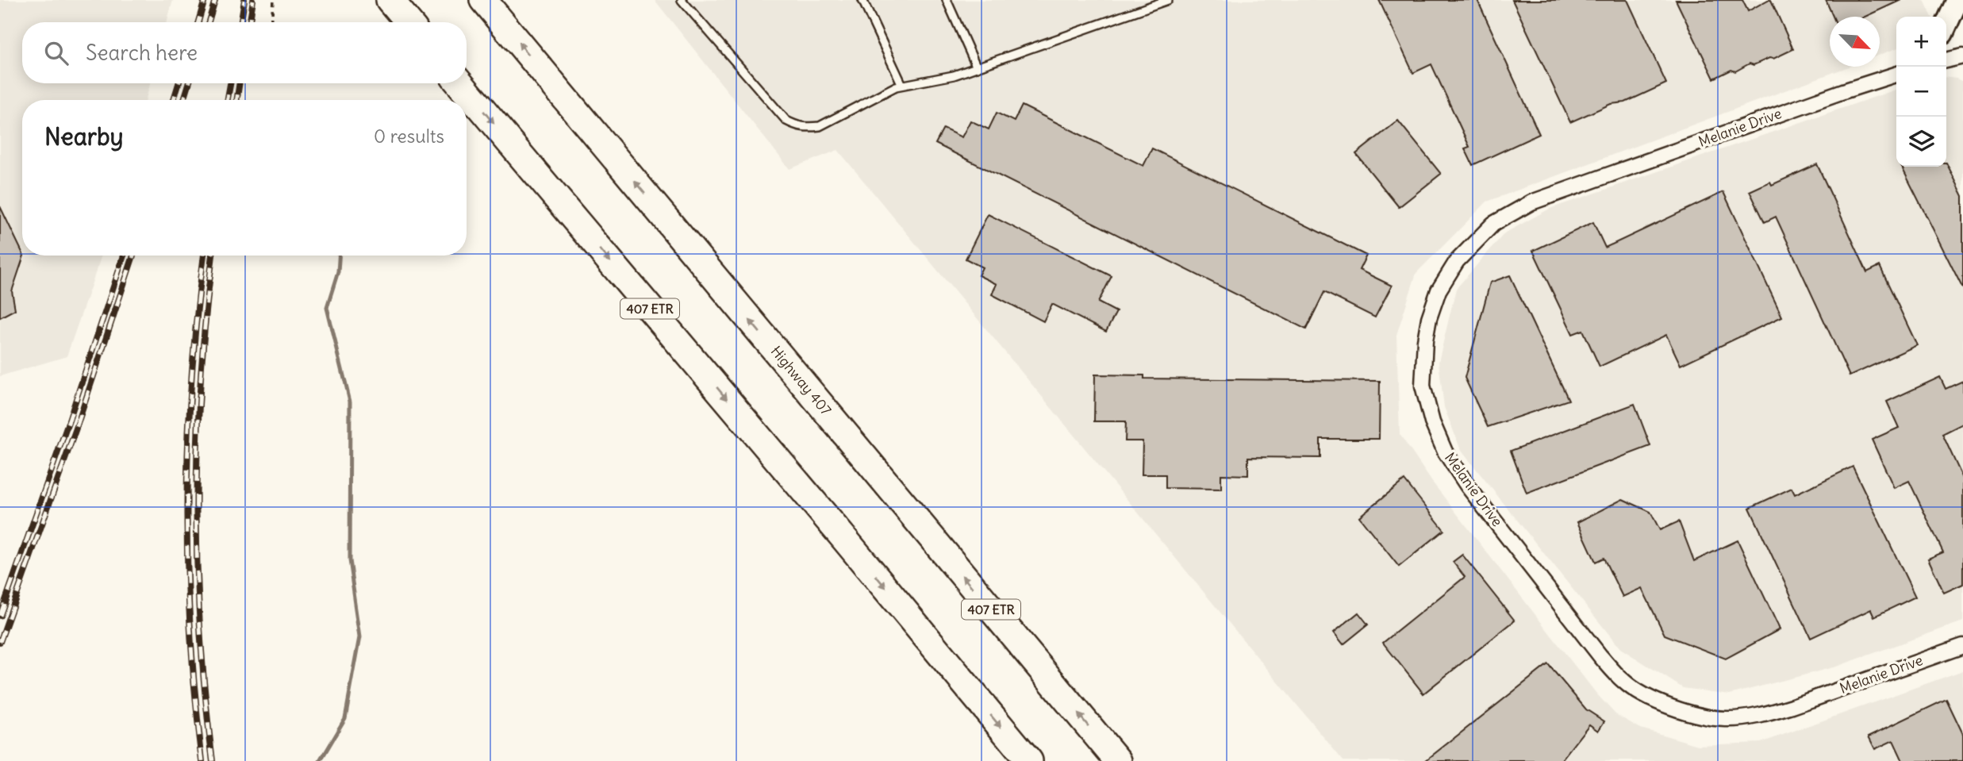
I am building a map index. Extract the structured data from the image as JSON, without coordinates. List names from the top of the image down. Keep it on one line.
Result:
{"streets":{"highway":["407 ETR","Highway 407"],"street":["Melanie Drive"]},"north":"bottom right","page":{"map_buttons":["+","−"],"search":"Search here","heading":["Nearby","0 results"]}}
